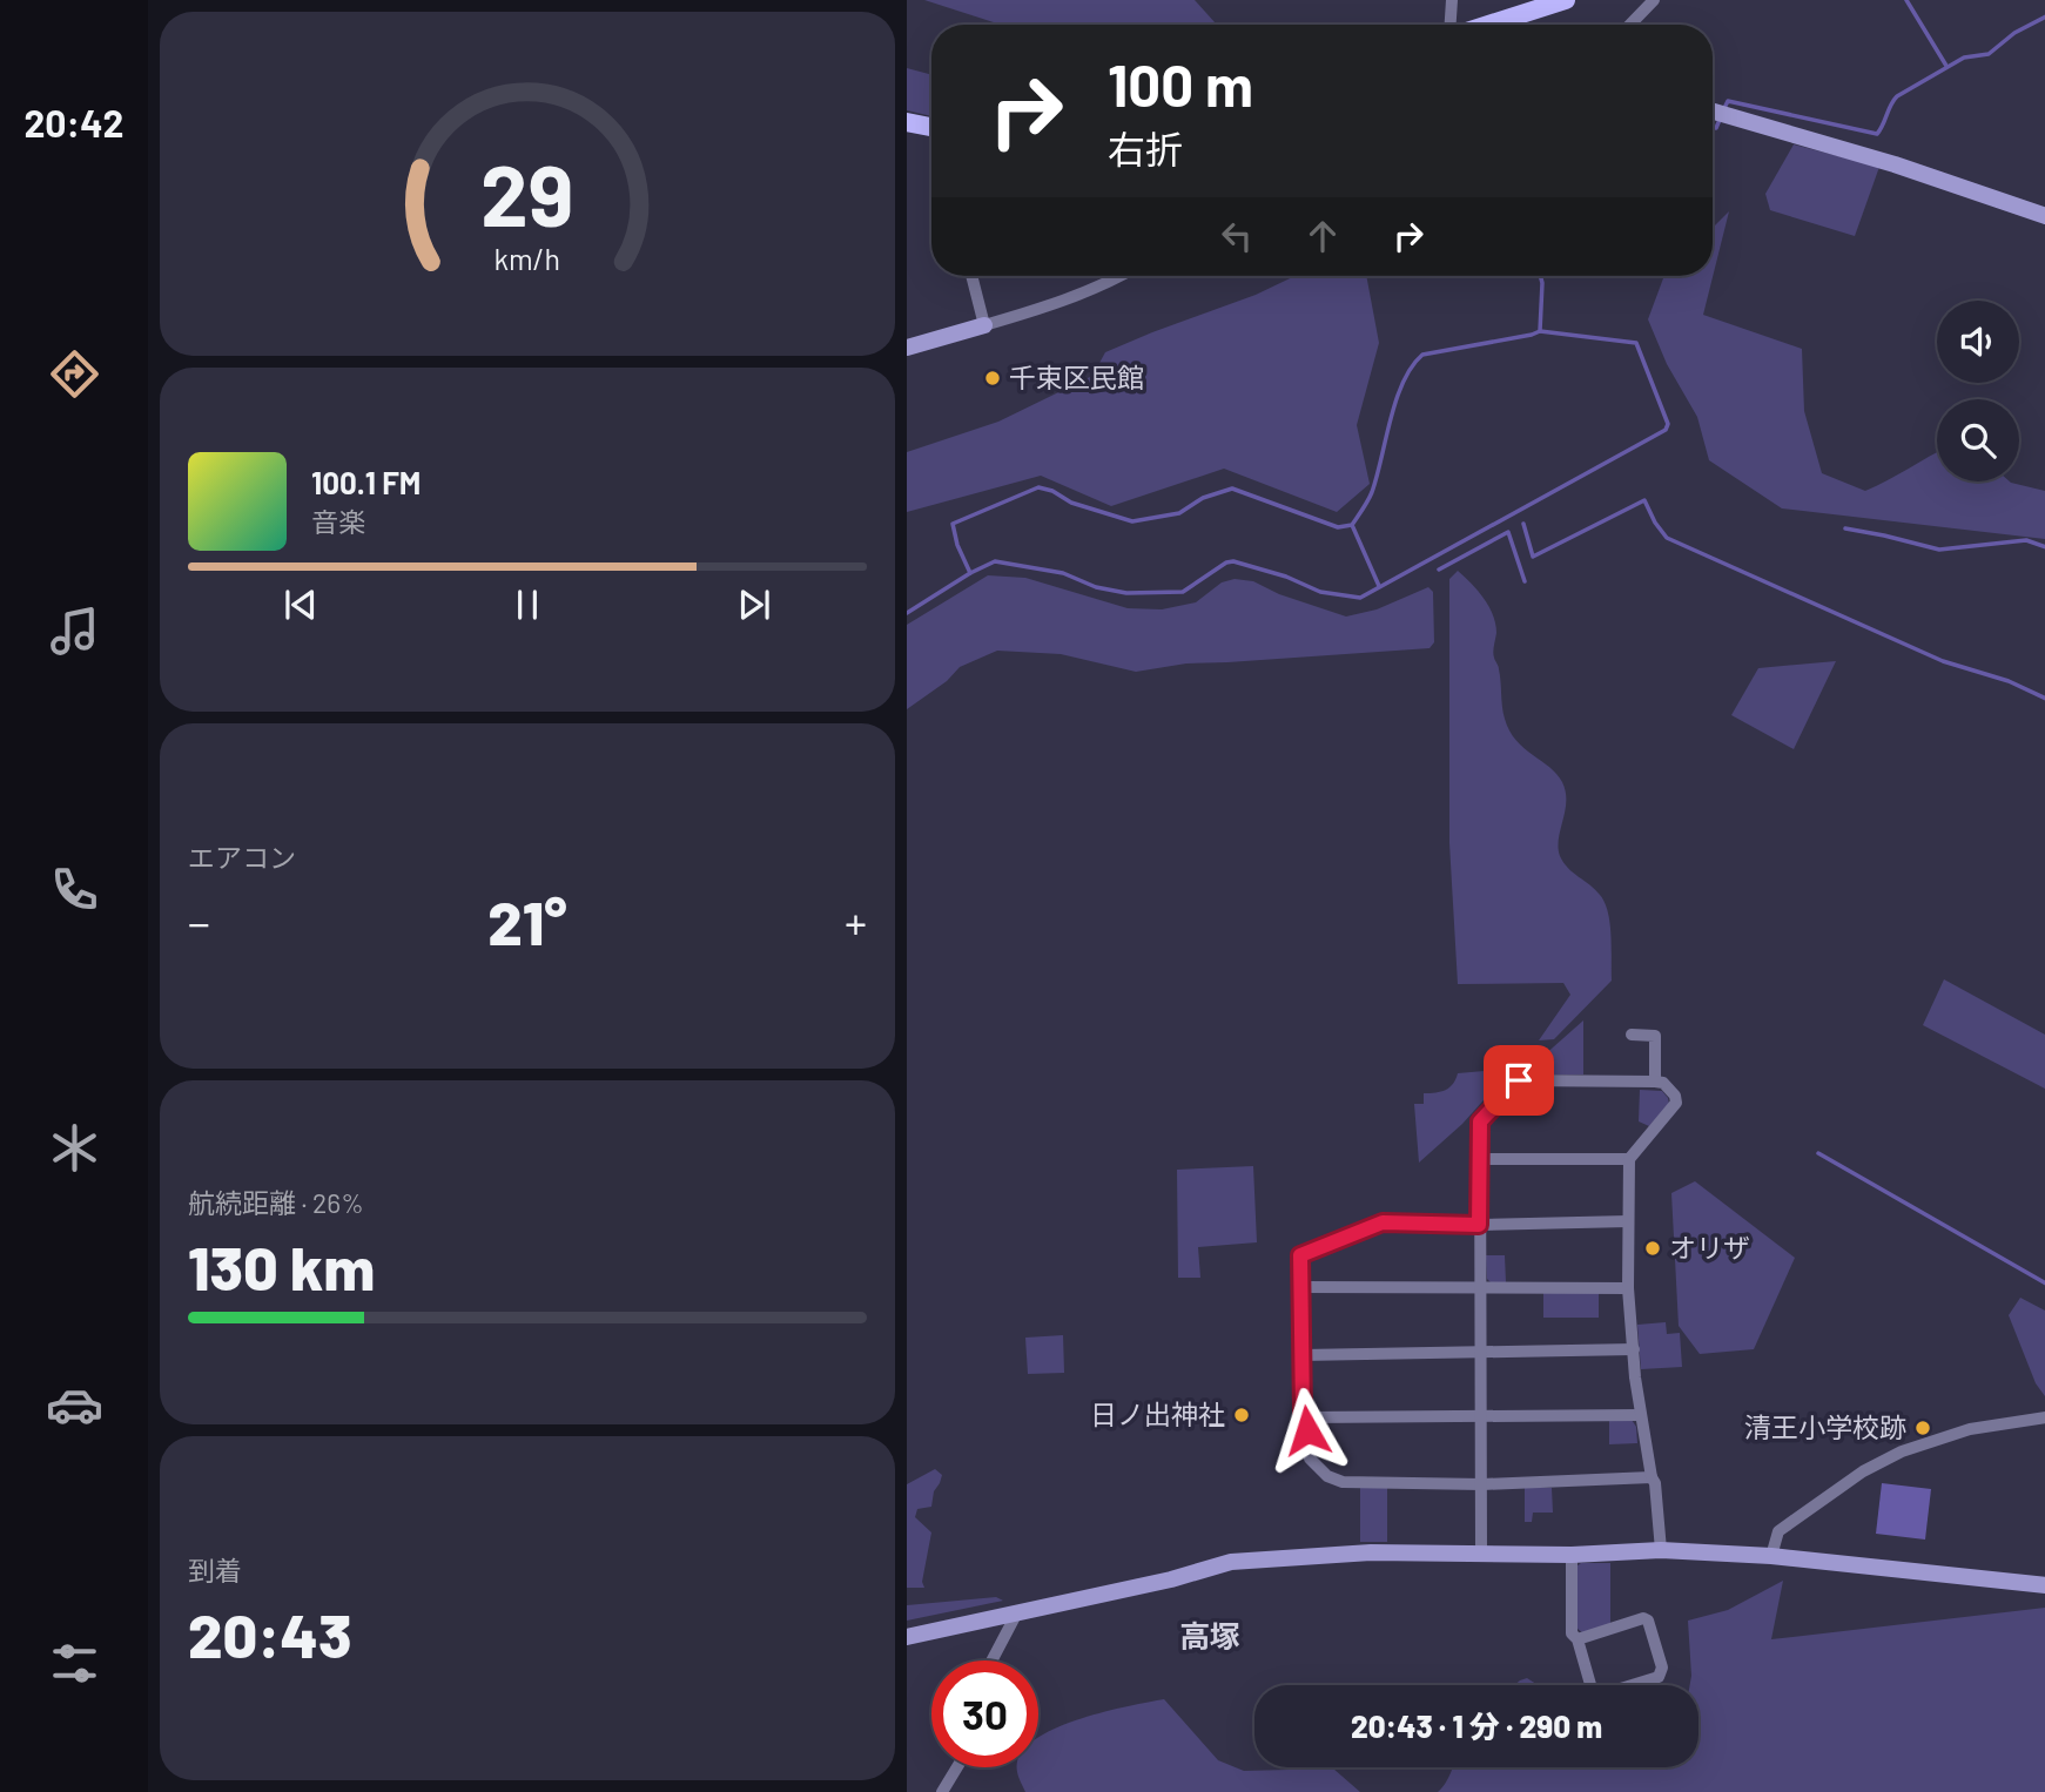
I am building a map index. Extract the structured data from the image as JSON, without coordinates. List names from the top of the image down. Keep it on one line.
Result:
{"districts":["高塚"],"places":["千束区民館","オリザ","日ノ出神社","清王小学校跡"],"page":{"tabs":"20:42","turn":["100 m","右折"],"song":["100.1 FM","音楽"],"tile":["エアコン",["航続距離 · 26%","130 km"],["到着","20:43"]],"heat":["−","21°","+"],"limit":"30","trip":"20:43 · 1 分 · 290 m","gauge":["29","km/h"]}}
